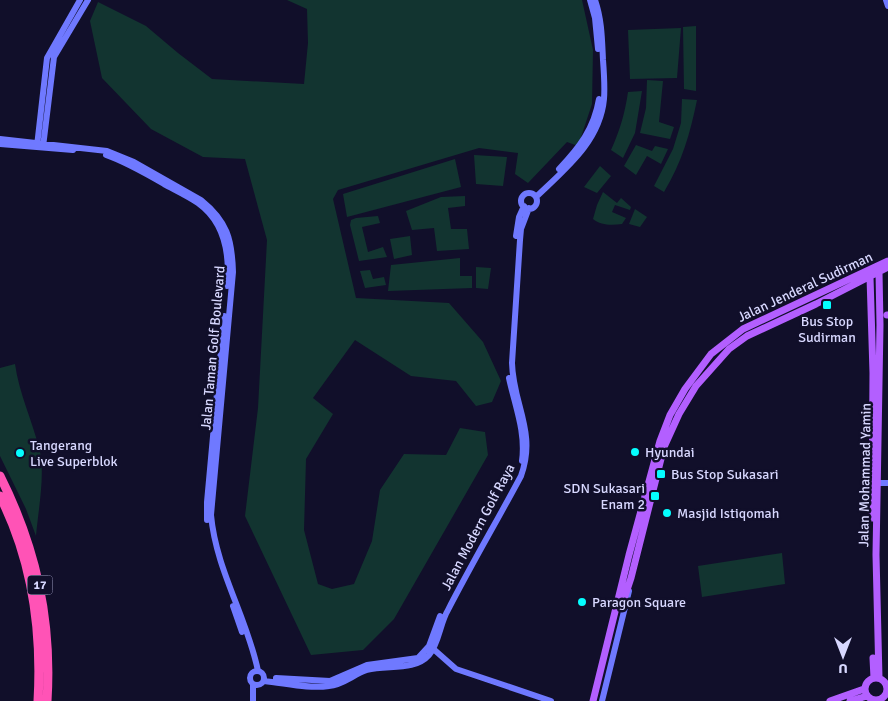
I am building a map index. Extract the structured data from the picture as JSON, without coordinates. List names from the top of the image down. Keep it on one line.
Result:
{"streets":{"highway":["17"],"main road":["Jalan Jenderal Sudirman","Jalan Mohammad Yamin"],"street":["Jalan Taman Golf Boulevard","Jalan Modern Golf Raya"]},"crossings":[["Jalan Jenderal Sudirman","Jalan Mohammad Yamin"]],"places":{"transit":["Bus Stop Sudirman","Bus Stop Sukasari","SDN Sukasari Enam 2"],"other":["Hyundai","Tangerang Live Superblok","Masjid Istiqomah","Paragon Square"]},"north":"bottom"}
